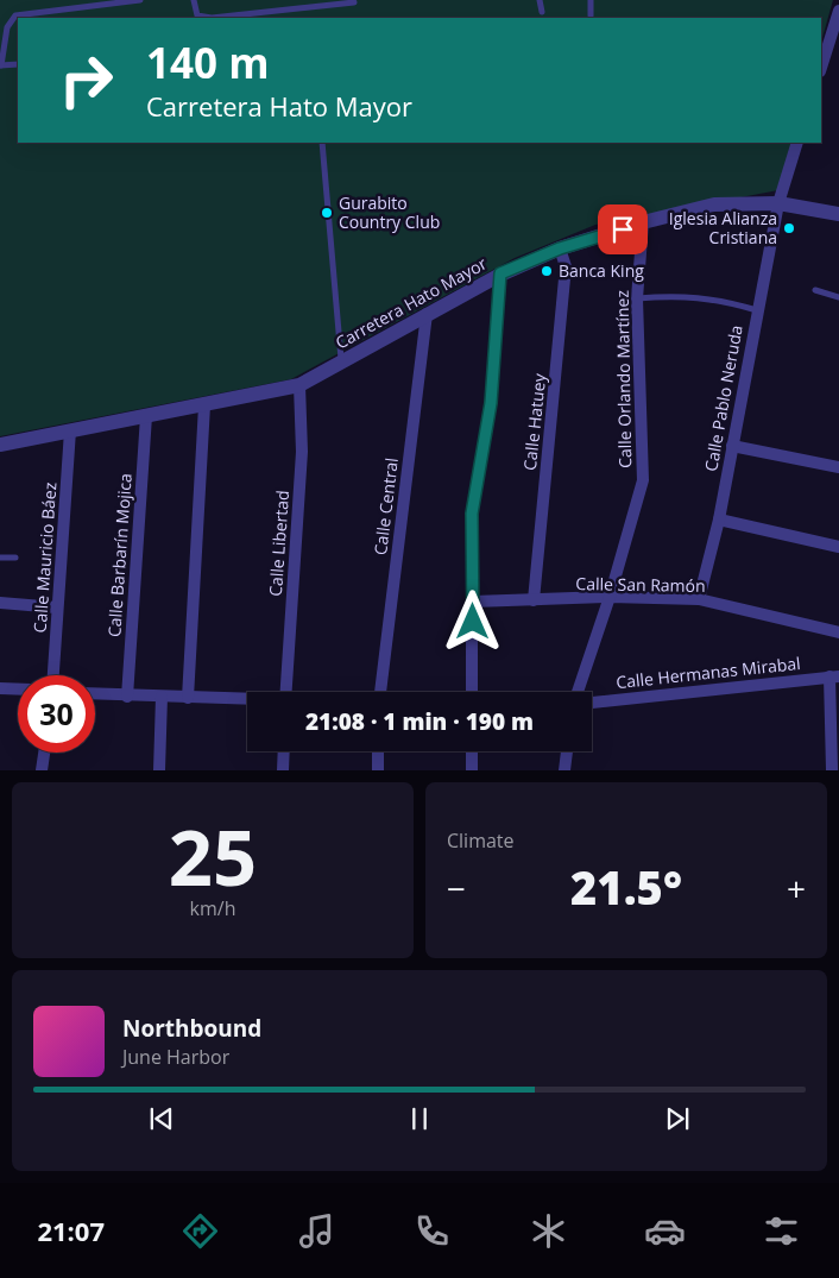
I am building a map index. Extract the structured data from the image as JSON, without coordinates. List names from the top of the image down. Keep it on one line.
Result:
{"streets":{"street":["Carretera Hato Mayor","Calle Orlando Martínez","Calle Pablo Neruda","Calle Hatuey","Calle Central","Calle Libertad","Calle Barbarín Mojica","Calle Mauricio Báez","Calle San Ramón","Calle Hermanas Mirabal"]},"crossings":[["Carretera Hato Mayor","Calle Orlando Martínez"],["Carretera Hato Mayor","Calle Pablo Neruda"],["Carretera Hato Mayor","Calle Hatuey"],["Carretera Hato Mayor","Calle Central"],["Carretera Hato Mayor","Calle Libertad"],["Carretera Hato Mayor","Calle Barbarín Mojica"],["Carretera Hato Mayor","Calle Mauricio Báez"],["Calle Orlando Martínez","Calle San Ramón"],["Calle Pablo Neruda","Calle San Ramón"],["Calle Hatuey","Calle San Ramón"]],"places":["Gurabito Country Club","Iglesia Alianza Cristiana","Banca King"],"page":{"turn":["140 m","Carretera Hato Mayor"],"limit":"30","trip":"21:08 · 1 min · 190 m","tile":[["25","km/h"],"Climate"],"heat":["−","21.5°","+"],"song":["Northbound","June Harbor"],"tabs":"21:07"}}
